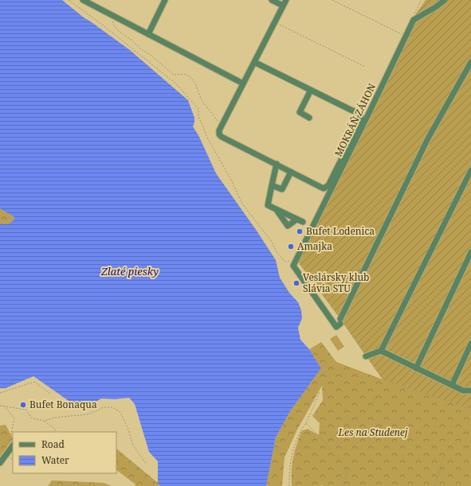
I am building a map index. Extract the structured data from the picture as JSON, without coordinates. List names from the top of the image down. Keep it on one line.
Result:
{"streets":{"street":["MOKRÁŇ ZÁHON"]},"water":["Zlaté piesky"],"parks":["Les na Studenej"],"places":["Bufet Lodenica","Amajka","Veslársky klub Slávia STU","Bufet Bonaqua"],"legend":["Road","Water"]}
